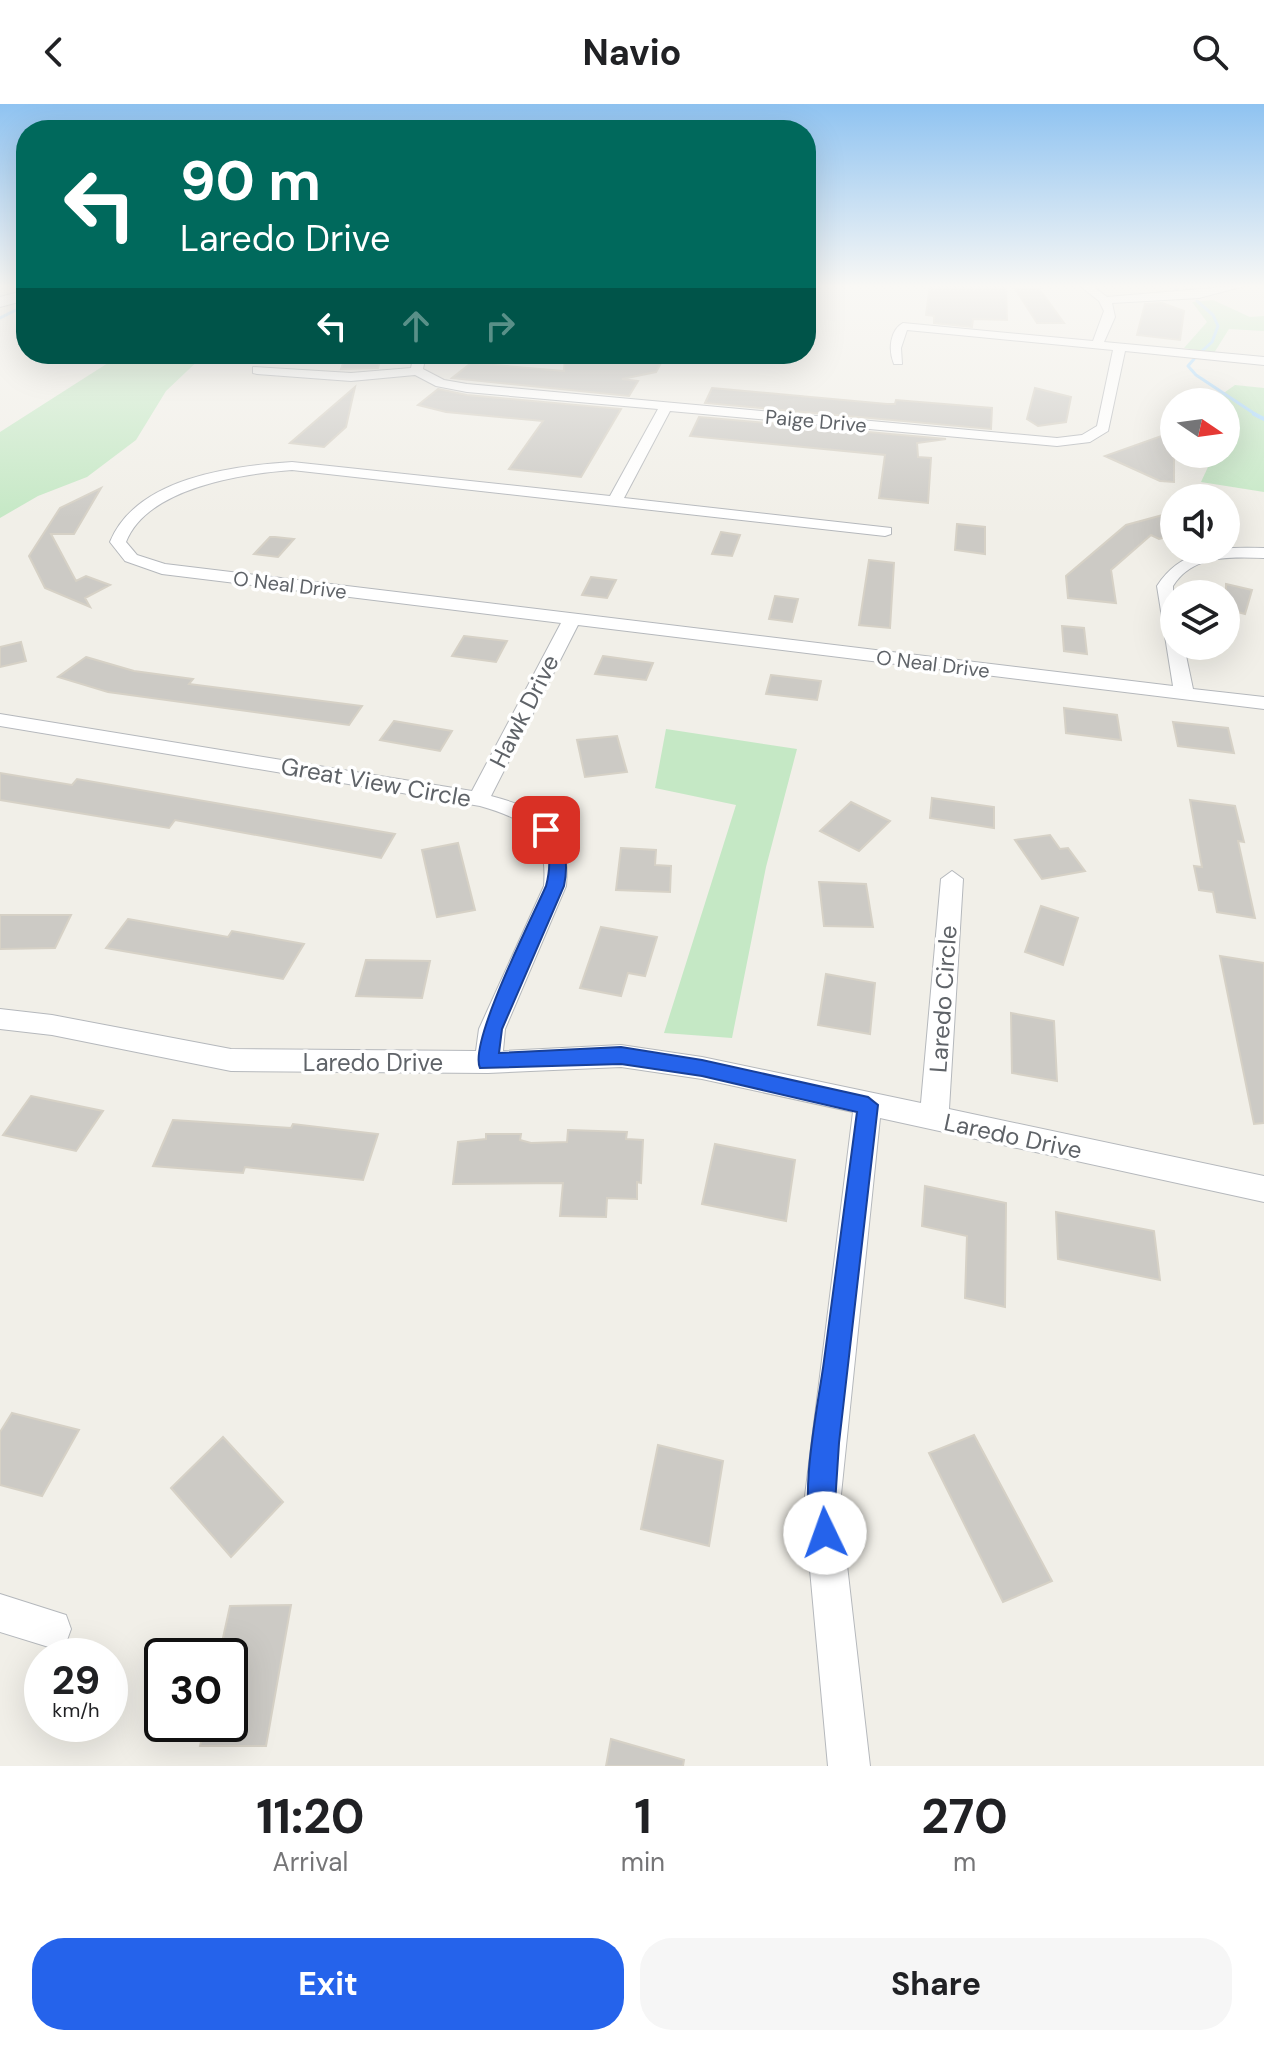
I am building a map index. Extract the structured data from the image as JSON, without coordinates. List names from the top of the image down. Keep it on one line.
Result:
{"streets":{"street":["Paige Drive","O Neal Drive","Hawk Drive","Great View Circle","Laredo Circle","Laredo Drive"]},"crossings":[["O Neal Drive","Hawk Drive"],["Hawk Drive","Great View Circle"],["Great View Circle","Laredo Drive"],["Laredo Circle","Laredo Drive"]],"north":"right","page":{"header":"Navio","turn":["90 m","Laredo Drive"],"speed":"29 km/h","limit":"30","eta":["11:20","Arrival","1","min","270","m"],"buttons":["Exit","Share"]}}
